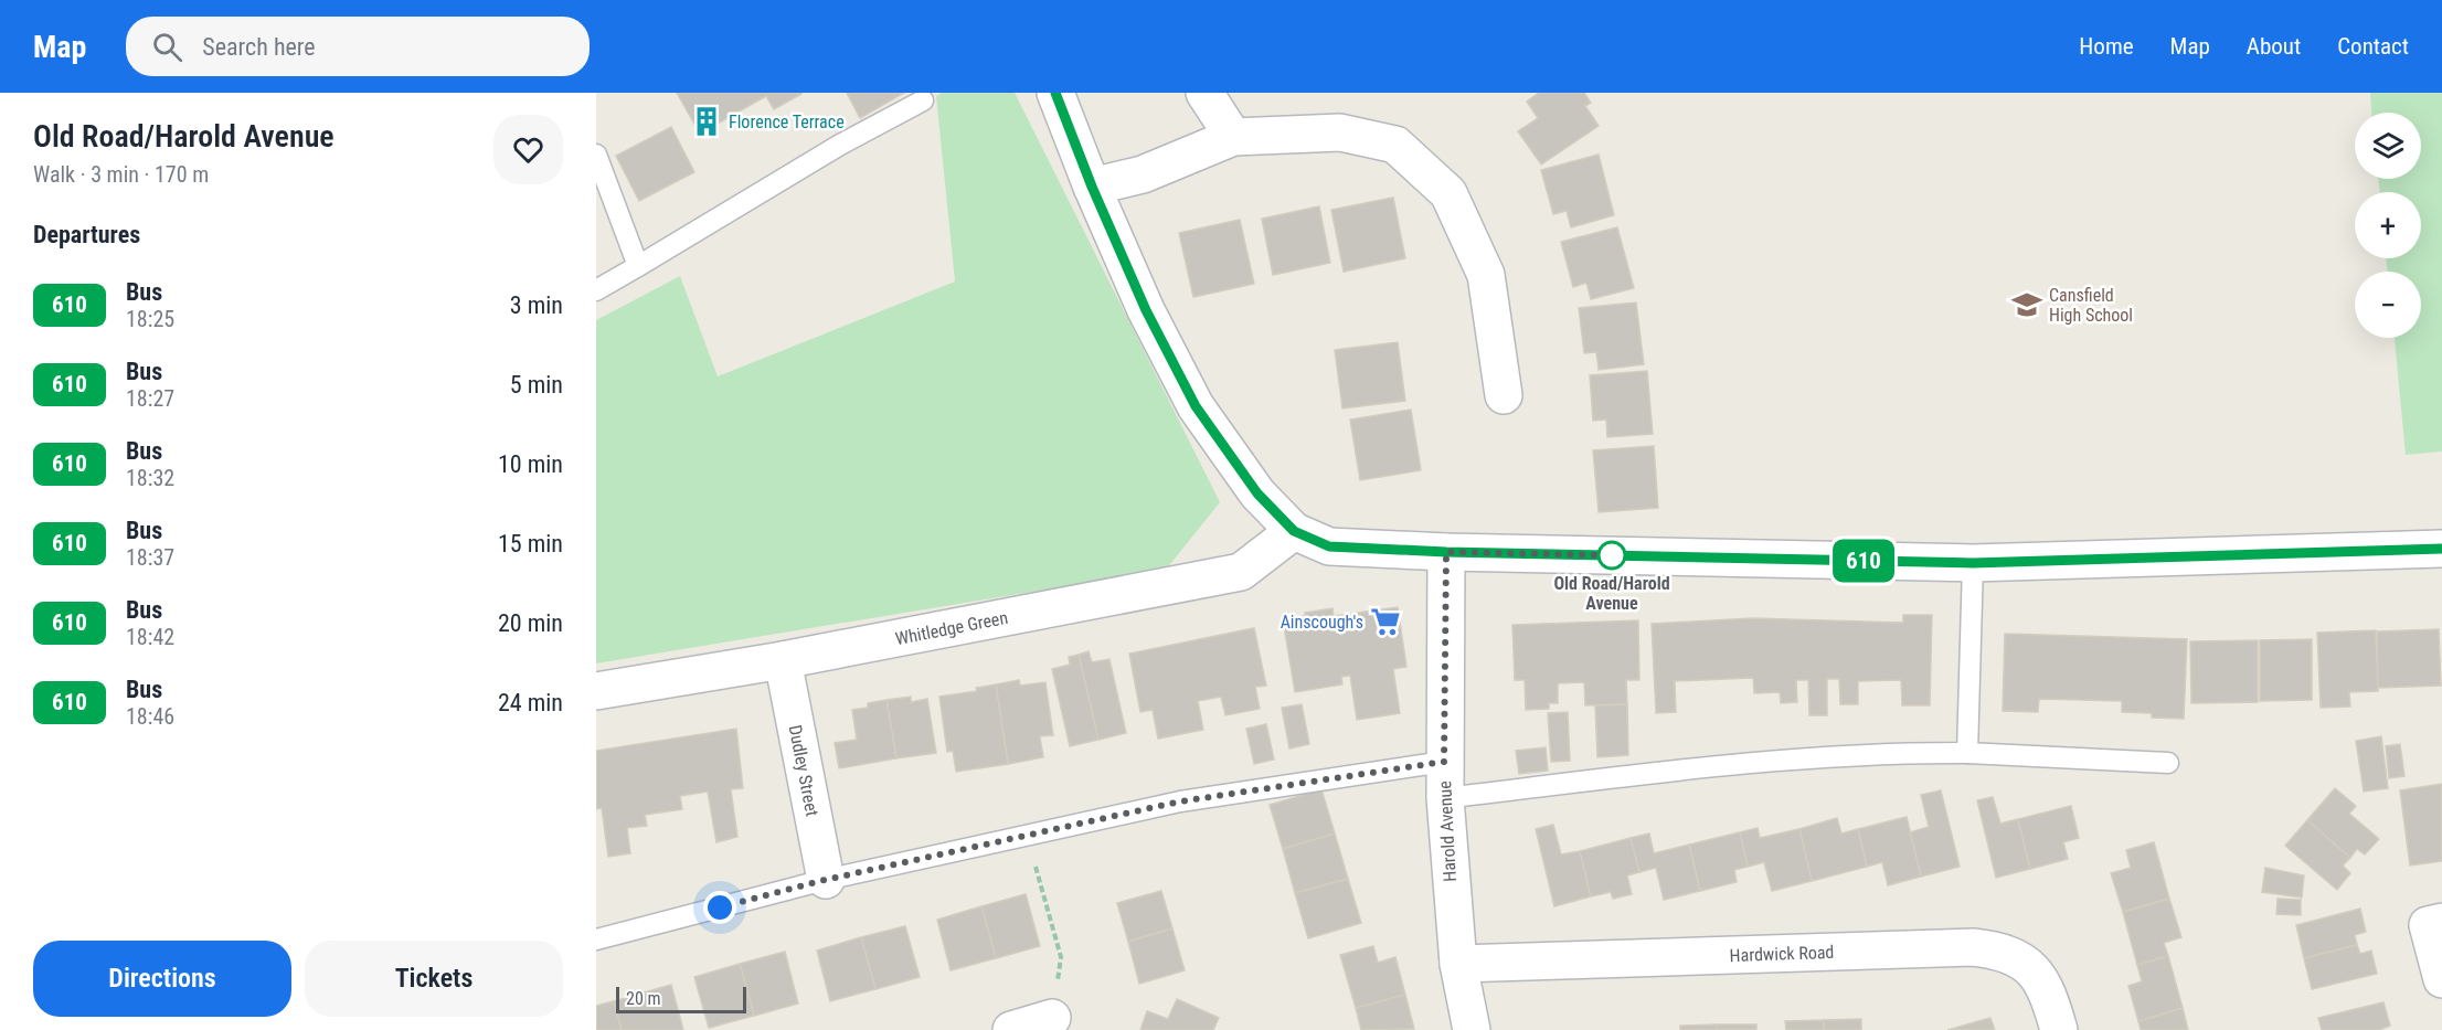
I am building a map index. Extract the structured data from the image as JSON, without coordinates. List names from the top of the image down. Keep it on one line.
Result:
{"streets":{"street":["Whitledge Green","Dudley Street","Harold Avenue","Hardwick Road"]},"crossings":[["Whitledge Green","Dudley Street"],["Harold Avenue","Hardwick Road"]],"places":{"building":["Florence Terrace"],"school or university":["Cansfield High School"],"other":["Old Road/Harold Avenue"],"supermarket":["Ainscough's"]},"lines":["bus line 610"],"scale_bar":"20 m","page":{"header":"Map","search":"Search here","nav":["Home","Map","About","Contact"],"heading":[["Old Road/Harold Avenue","Walk · 3 min · 170 m"],"Departures"],"on_map":"610","map_buttons":["+","−"],"list":[{"mark":"610","name":"Bus","note":"18:25","value":"3 min"},{"mark":"610","name":"Bus","note":"18:27","value":"5 min"},{"mark":"610","name":"Bus","note":"18:32","value":"10 min"},{"mark":"610","name":"Bus","note":"18:37","value":"15 min"},{"mark":"610","name":"Bus","note":"18:42","value":"20 min"},{"mark":"610","name":"Bus","note":"18:46","value":"24 min"}],"buttons":["Directions","Tickets"],"scale":"20 m"}}
